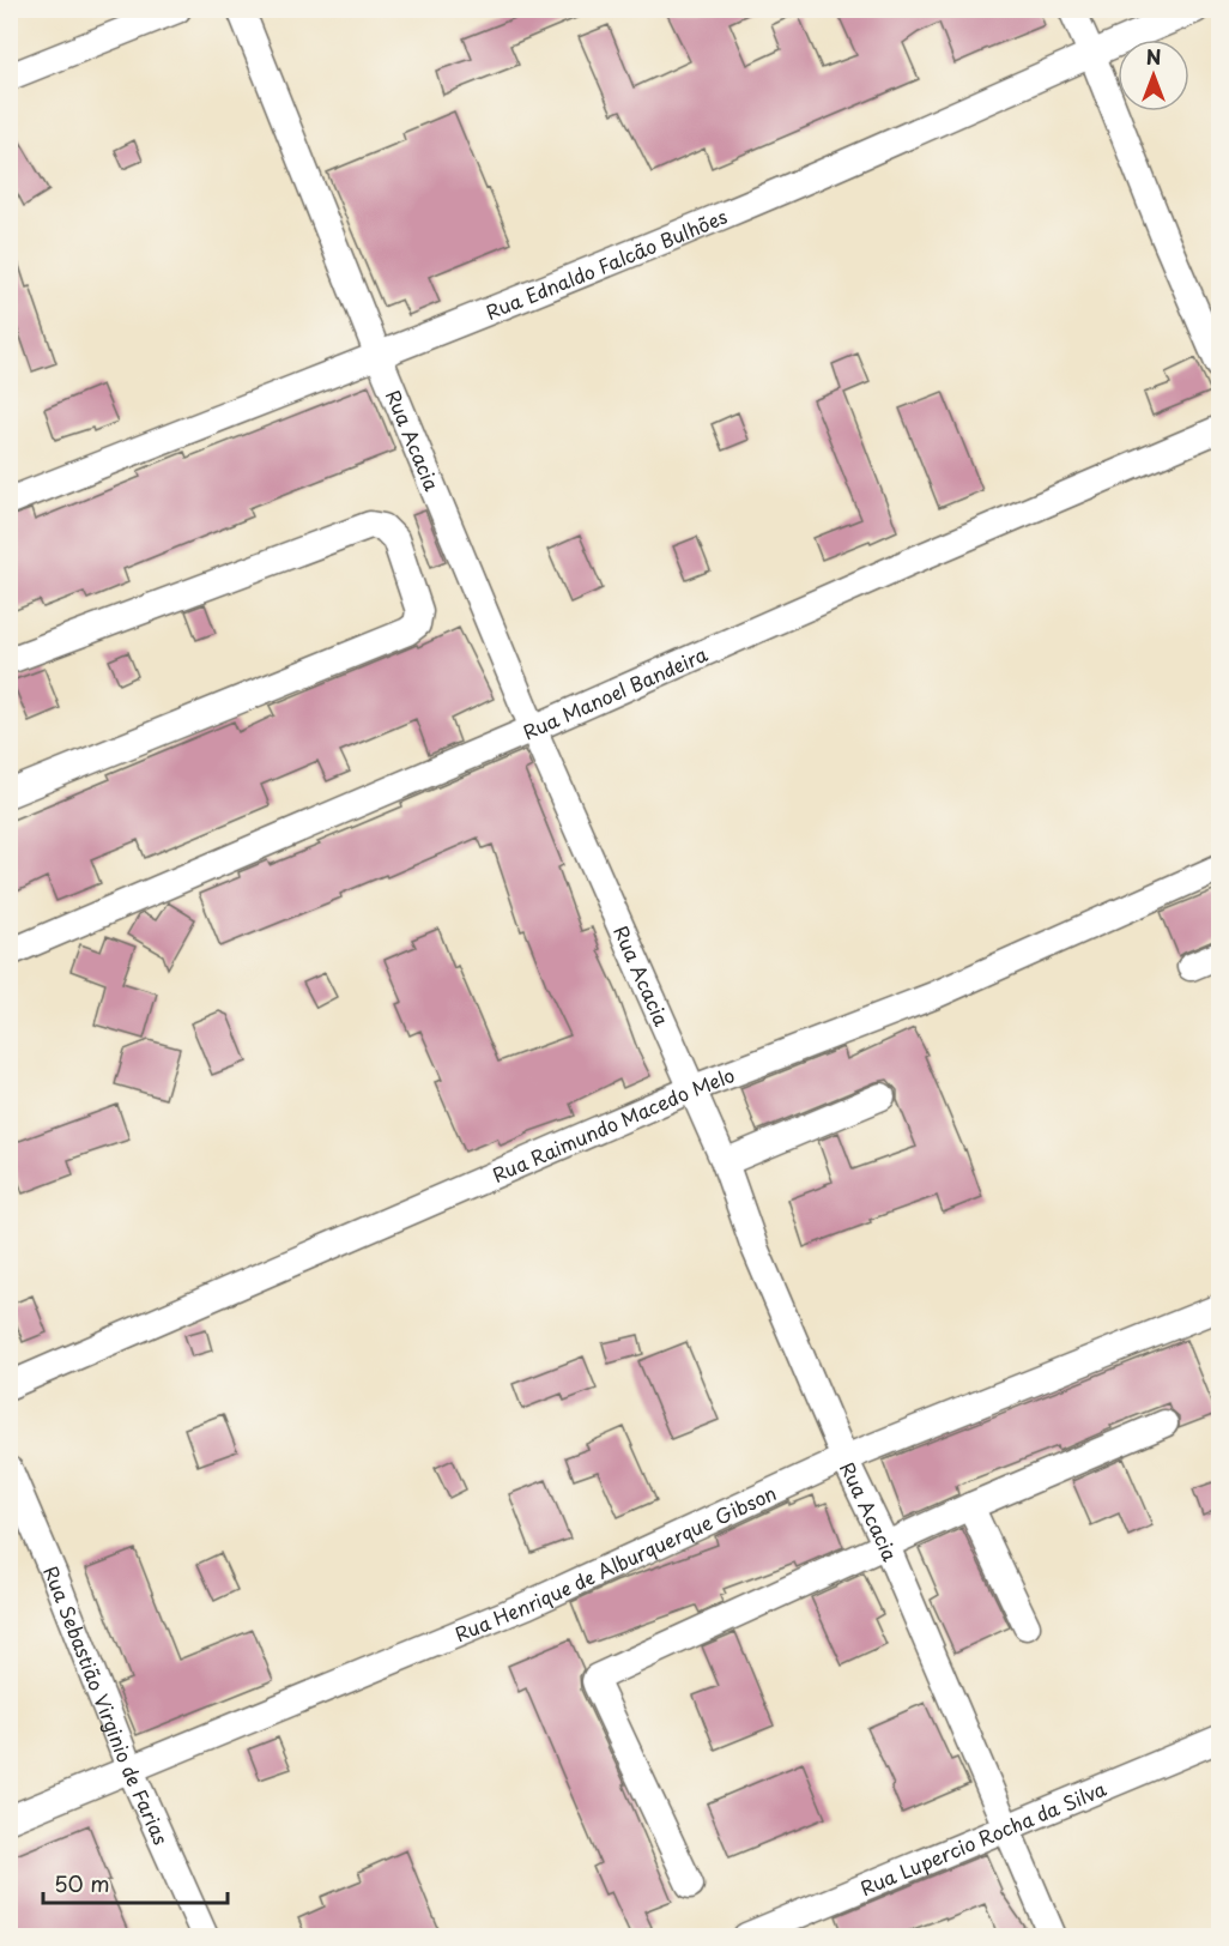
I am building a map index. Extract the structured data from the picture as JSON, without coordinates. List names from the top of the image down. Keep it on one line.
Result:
{"streets":{"street":["Rua Ednaldo Falcão Bulhões","Rua Acacia","Rua Manoel Bandeira","Rua Raimundo Macedo Melo","Rua Henrique de Alburquerque Gibson","Rua Sebastião Virginio de Farias","Rua Lupercio Rocha da Silva"]},"crossings":[["Rua Ednaldo Falcão Bulhões","Rua Acacia"],["Rua Acacia","Rua Manoel Bandeira"],["Rua Acacia","Rua Raimundo Macedo Melo"],["Rua Acacia","Rua Henrique de Alburquerque Gibson"],["Rua Acacia","Rua Lupercio Rocha da Silva"],["Rua Henrique de Alburquerque Gibson","Rua Sebastião Virginio de Farias"]],"scale_bar":"50 m","north":"top"}
